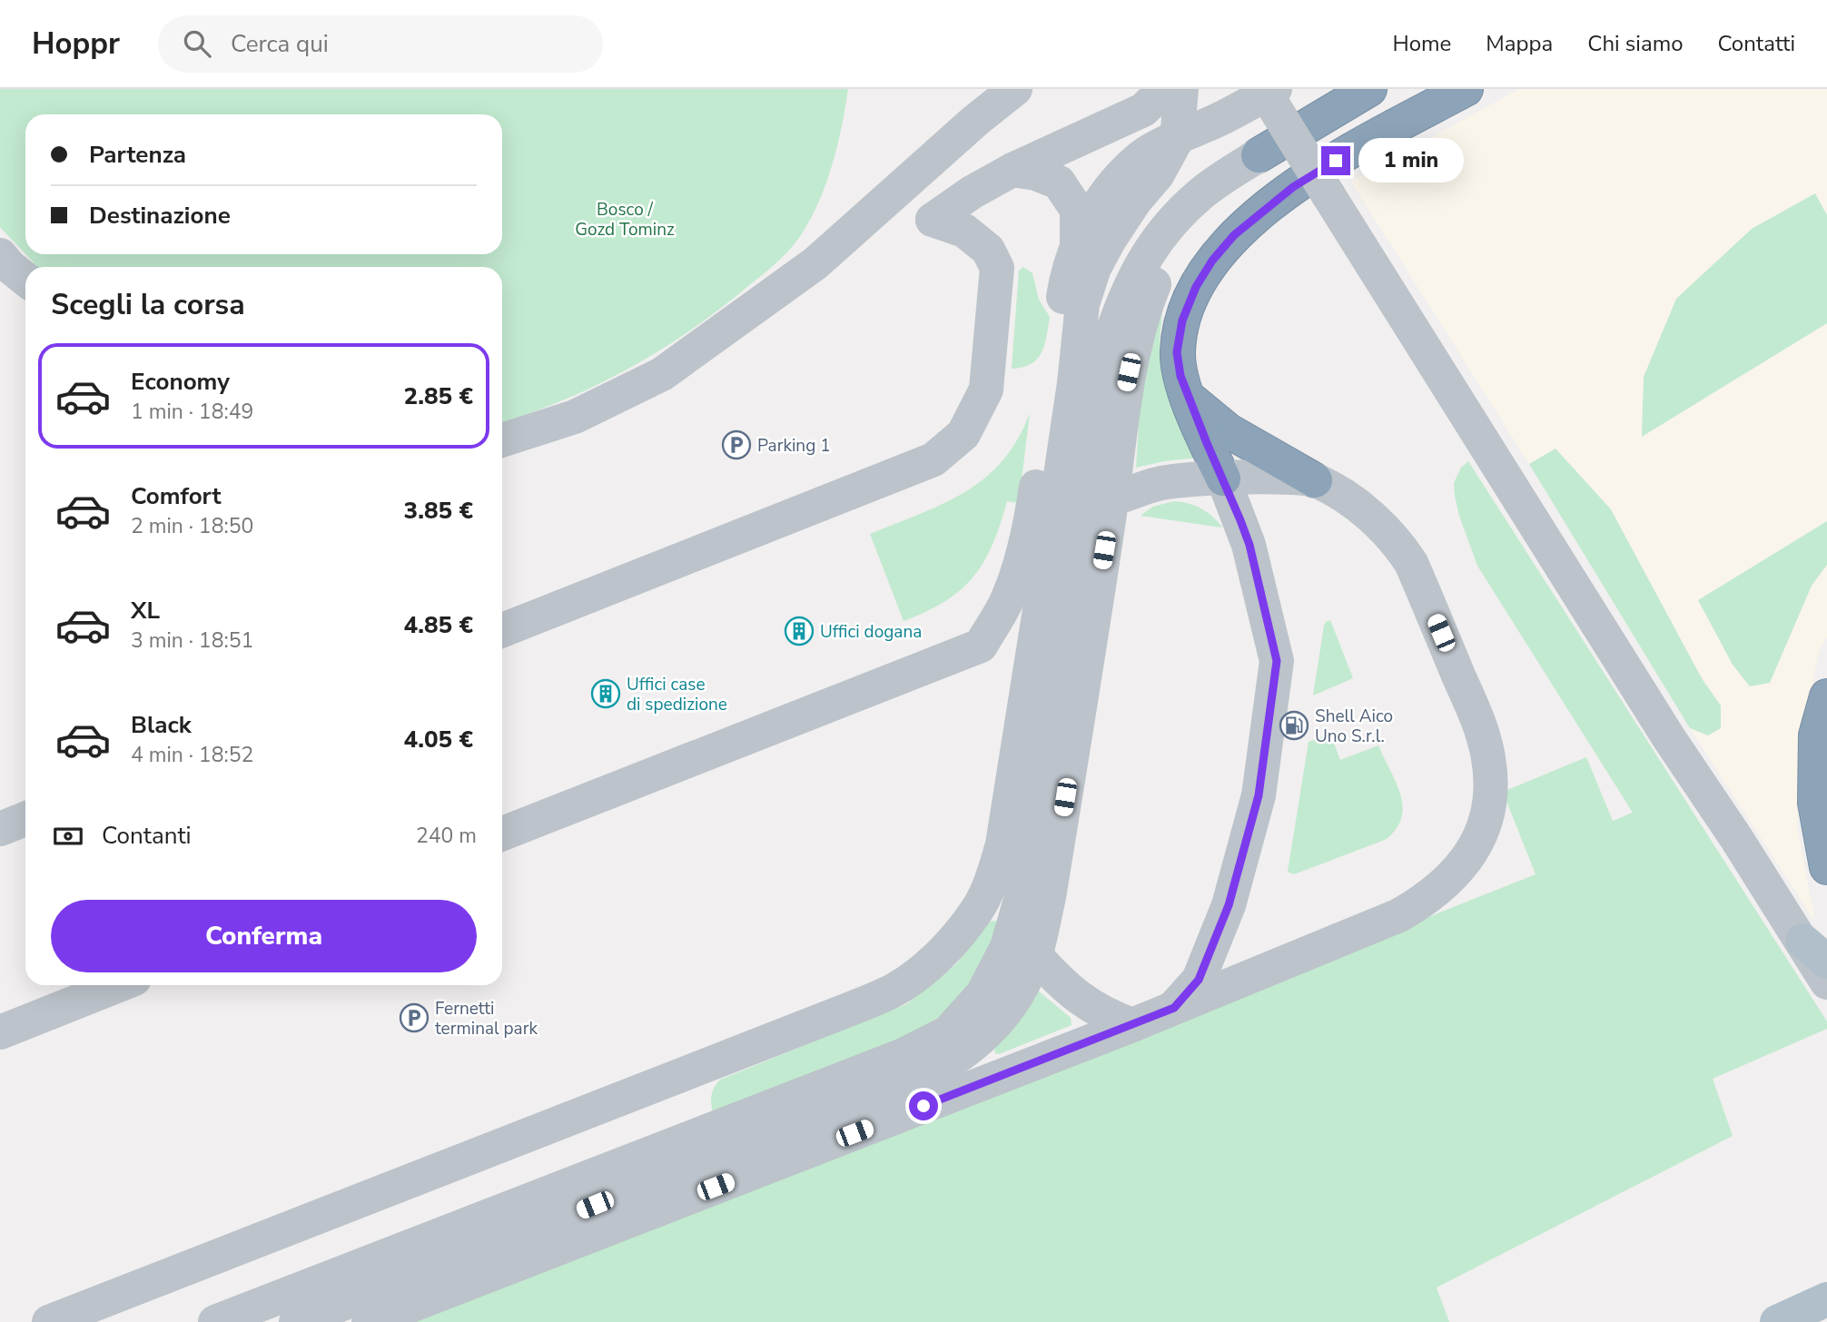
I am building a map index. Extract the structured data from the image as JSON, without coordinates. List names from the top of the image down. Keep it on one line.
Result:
{"parks":["Bosco / Gozd Tominz"],"places":{"parking":["Parking 1","Fernetti terminal park"],"building":["Uffici dogana","Uffici case di spedizione"],"fuel station":["Shell Aico Uno S.r.l."]},"page":{"header":"Hoppr","search":"Cerca qui","nav":["Home","Mappa","Chi siamo","Contatti"],"banner":["Partenza","Destinazione"],"bubble":"1 min","heading":"Scegli la corsa","list":[{"name":"Economy","note":"1 min · 18:49","value":"2.85 €"},{"name":"Comfort","note":"2 min · 18:50","value":"3.85 €"},{"name":"XL","note":"3 min · 18:51","value":"4.85 €"},{"name":"Black","note":"4 min · 18:52","value":"4.05 €"}],"pay":["Contanti","240 m"],"buttons":"Conferma"}}
